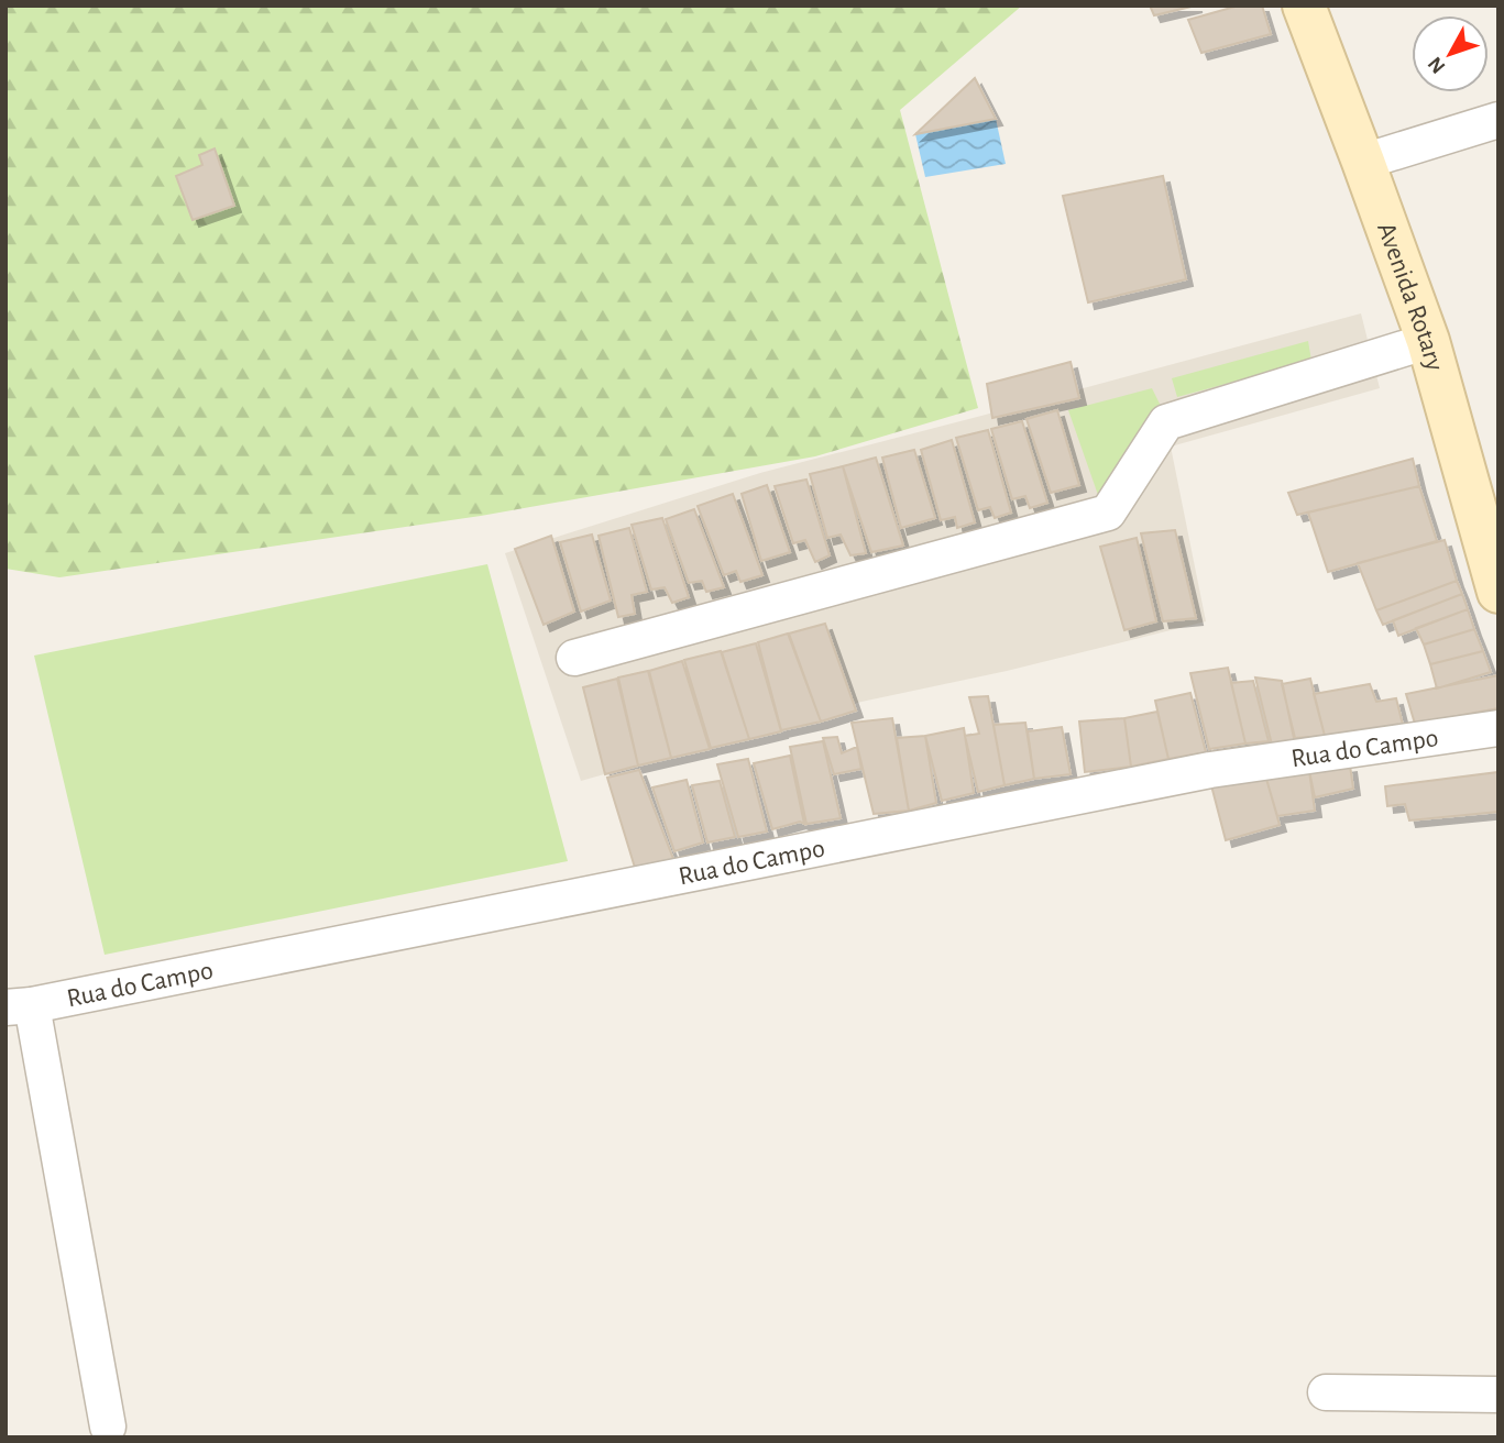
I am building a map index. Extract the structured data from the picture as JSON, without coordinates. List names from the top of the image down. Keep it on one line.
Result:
{"streets":{"main road":["Avenida Rotary"],"street":["Rua do Campo"]},"north":"bottom left"}
